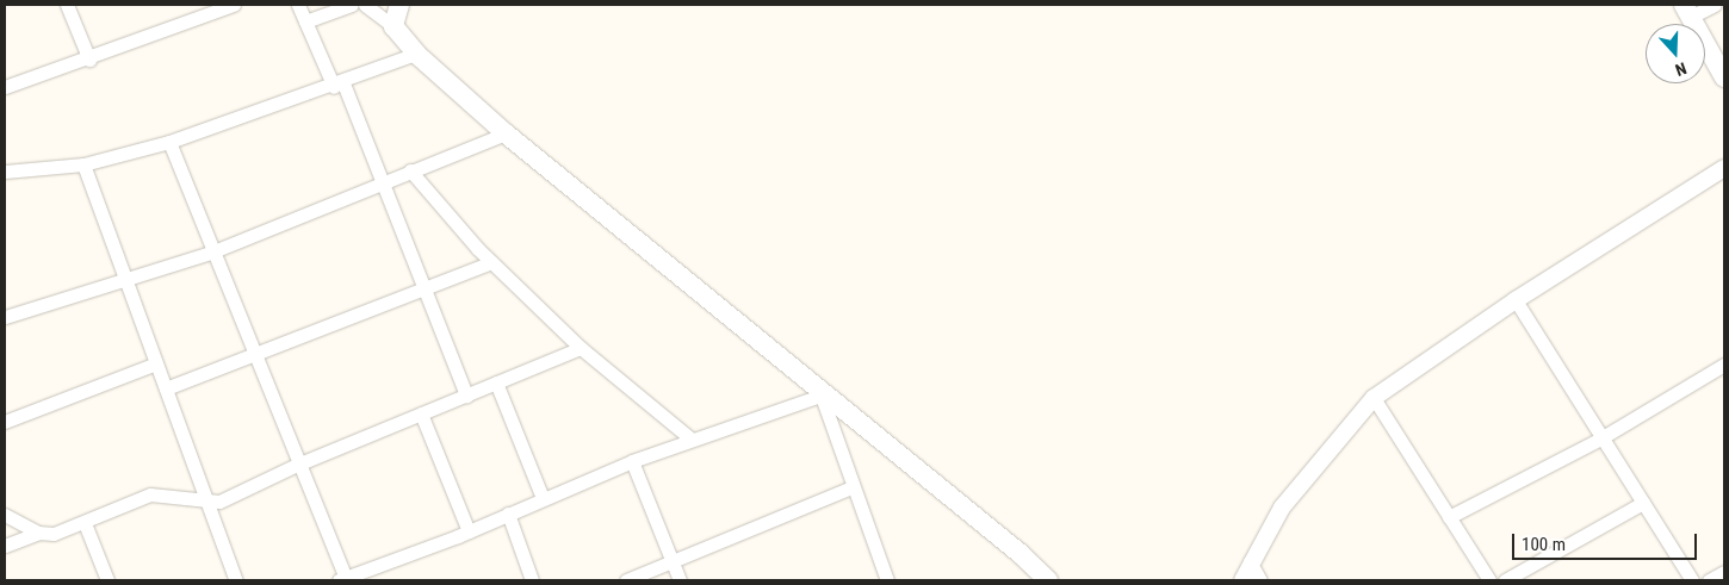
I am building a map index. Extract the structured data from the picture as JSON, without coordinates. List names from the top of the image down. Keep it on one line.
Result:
{"scale_bar":"100 m","north":"bottom"}
